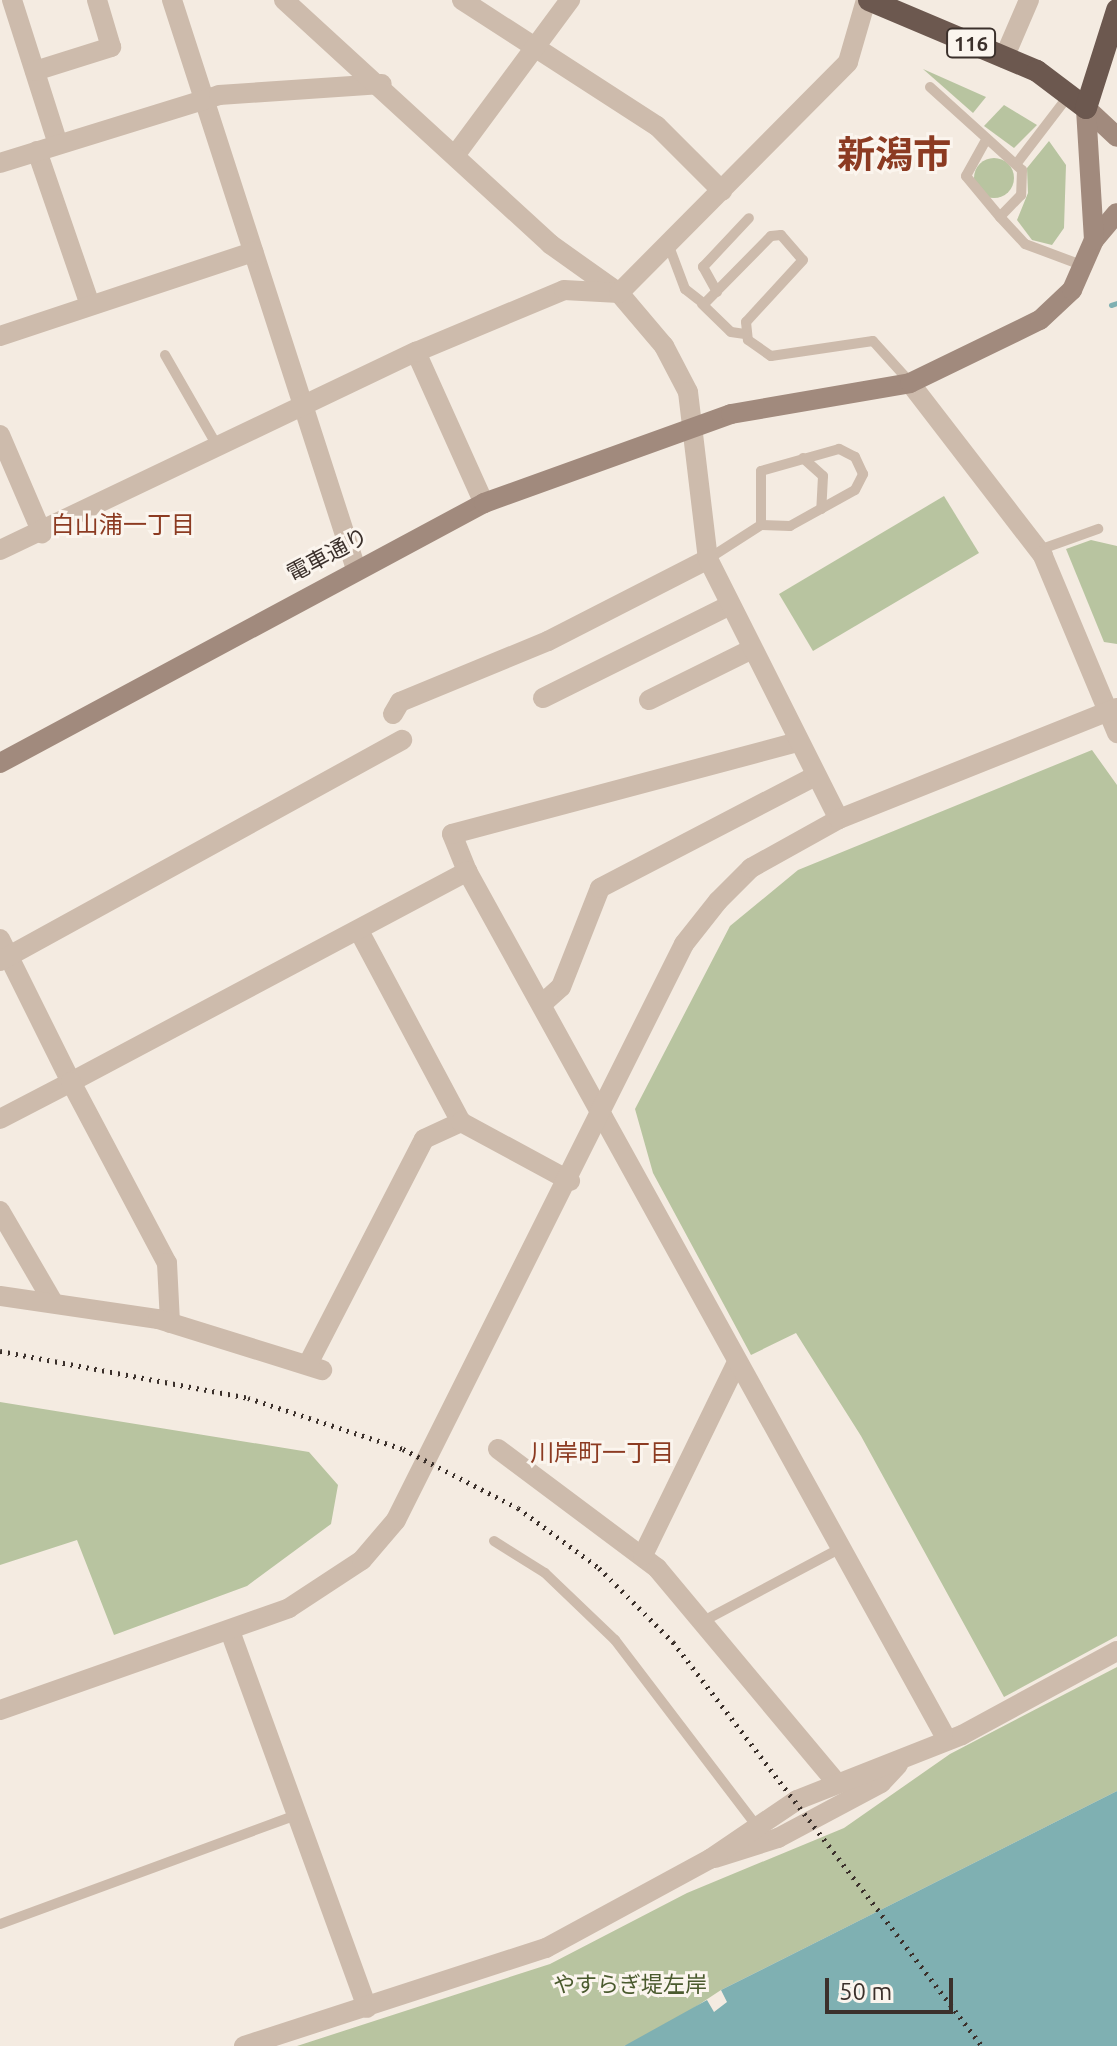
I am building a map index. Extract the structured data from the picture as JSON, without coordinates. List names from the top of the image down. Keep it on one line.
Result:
{"streets":{"highway":["116"],"main road":["電車通り"]},"districts":["新潟市","白山浦一丁目","川岸町一丁目"],"parks":["やすらぎ堤左岸"],"scale_bar":"50 m"}
